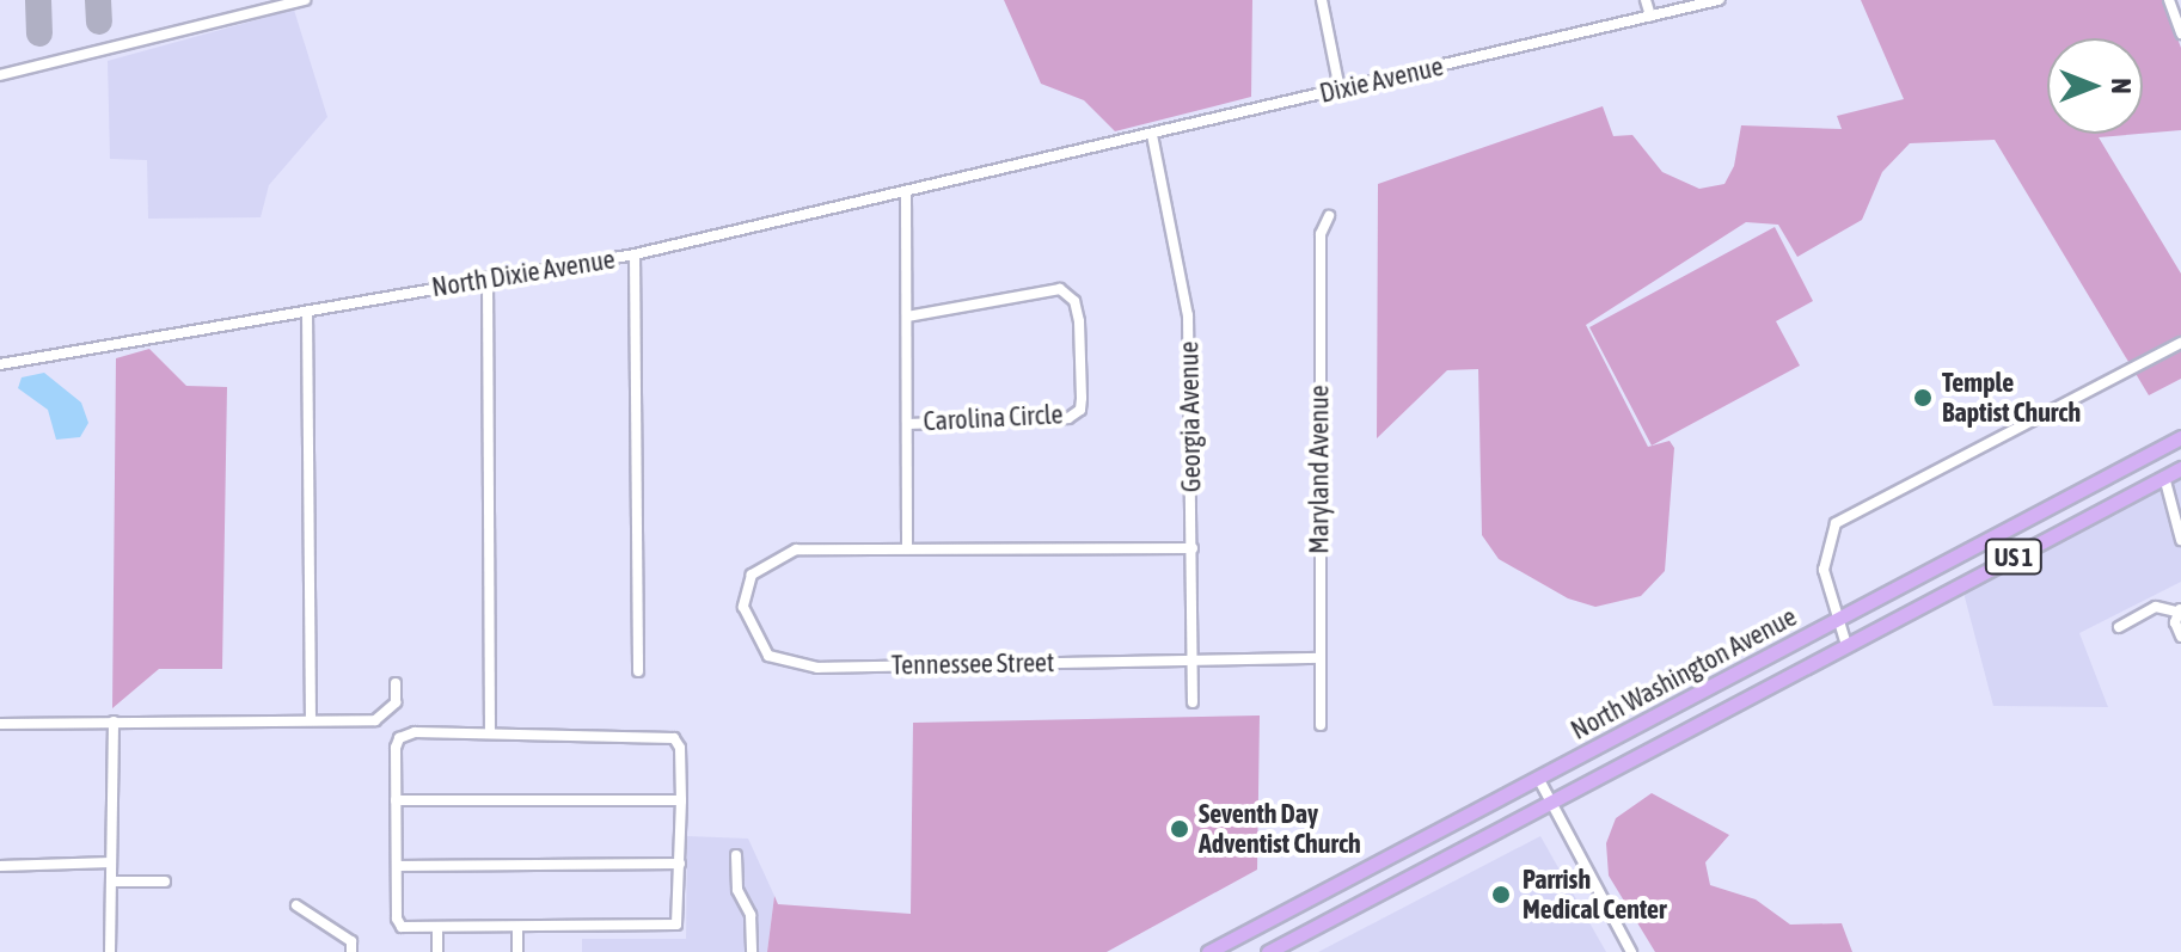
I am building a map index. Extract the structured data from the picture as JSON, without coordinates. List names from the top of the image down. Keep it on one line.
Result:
{"streets":{"main road":["US 1","North Washington Avenue"],"street":["Dixie Avenue","North Dixie Avenue","Georgia Avenue","Carolina Circle","Maryland Avenue","Tennessee Street"]},"crossings":[["Dixie Avenue","North Dixie Avenue"],["Dixie Avenue","Georgia Avenue"],["Georgia Avenue","Tennessee Street"],["Maryland Avenue","Tennessee Street"]],"places":["Temple Baptist Church","Seventh Day Adventist Church","Parrish Medical Center"],"north":"right"}
